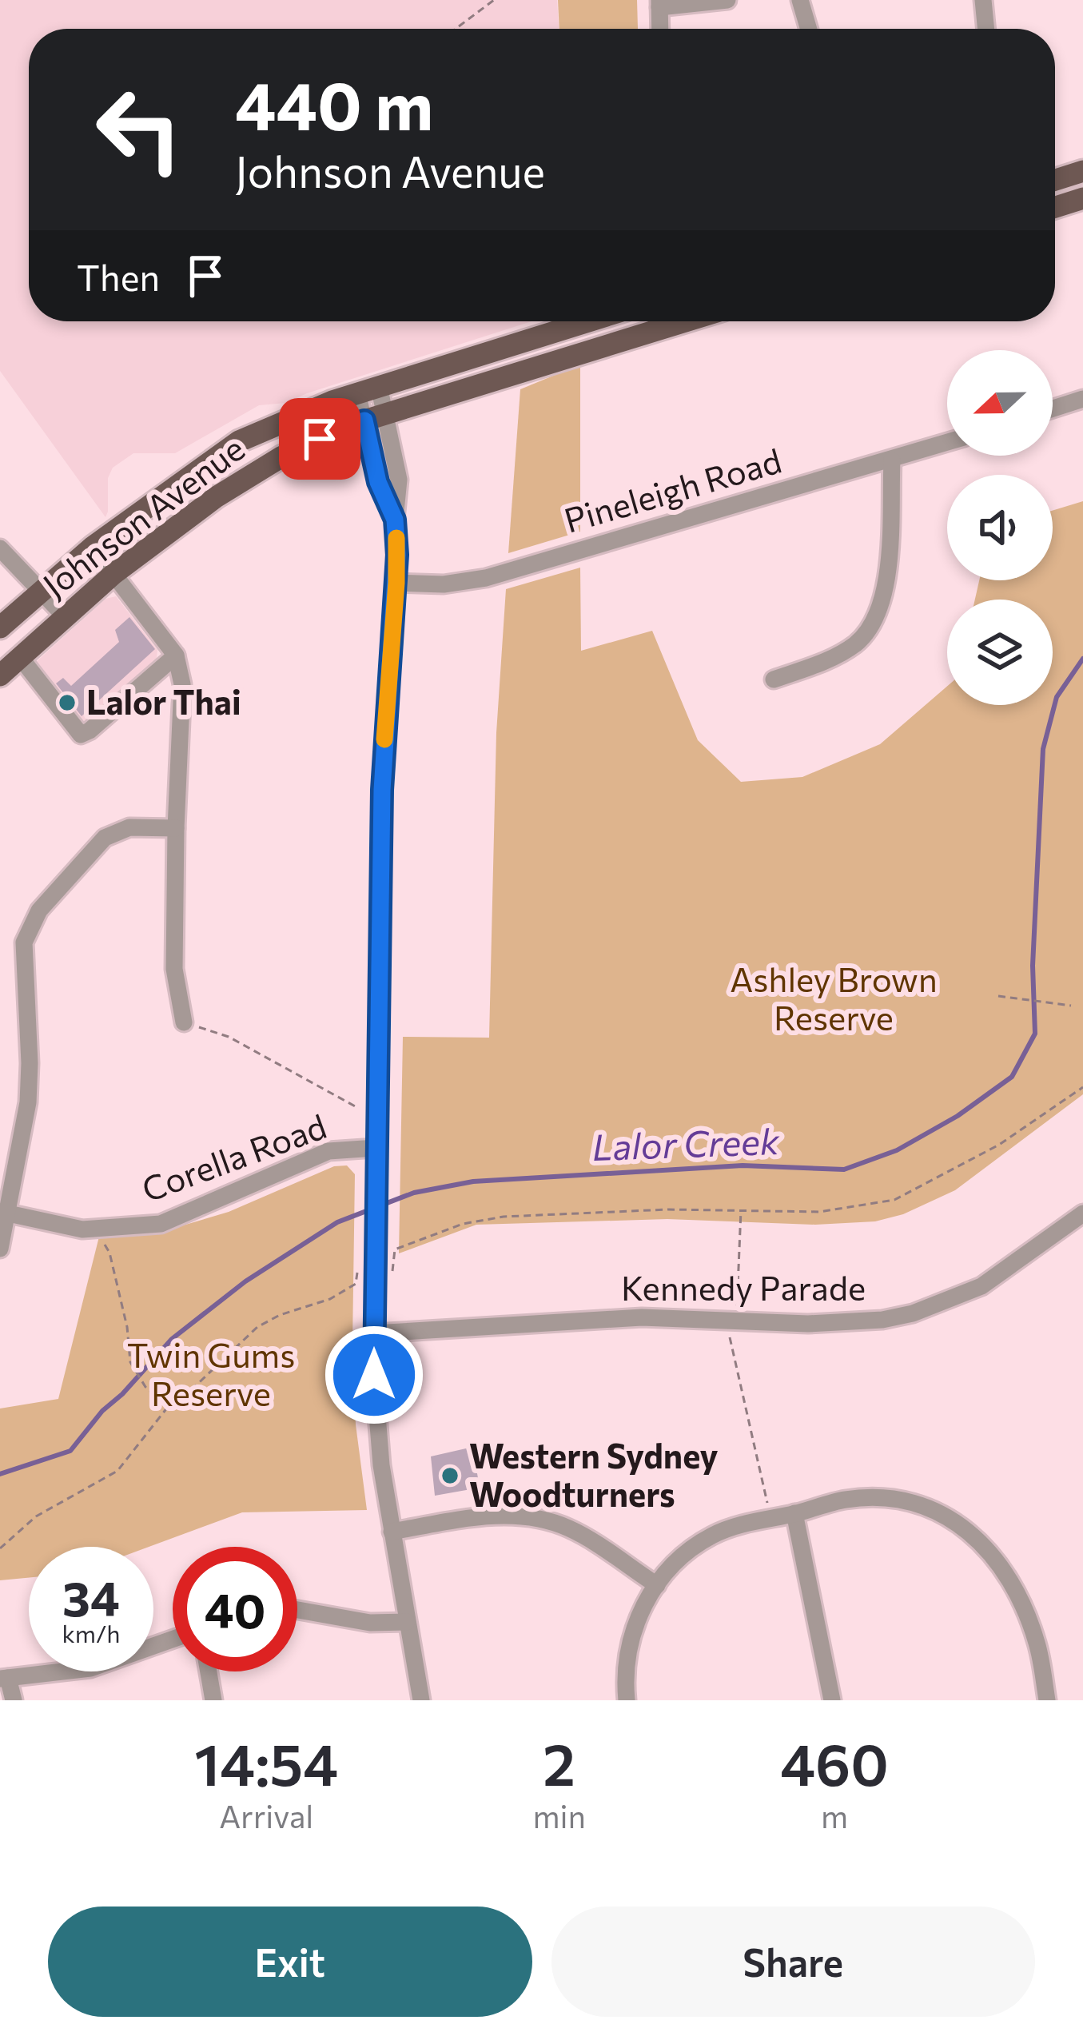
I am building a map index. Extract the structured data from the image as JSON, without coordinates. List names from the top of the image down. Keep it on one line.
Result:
{"streets":{"main road":["Johnson Avenue"],"street":["Pineleigh Road","Corella Road","Kennedy Parade"]},"water":["Lalor Creek"],"parks":["Ashley Brown Reserve","Twin Gums Reserve"],"places":["Lalor Thai","Western Sydney Woodturners"],"north":"left","page":{"turn":["440 m","Johnson Avenue"],"then":"Then","speed":"34 km/h","limit":"40","eta":["14:54","Arrival","2","min","460","m"],"buttons":["Exit","Share"]}}
